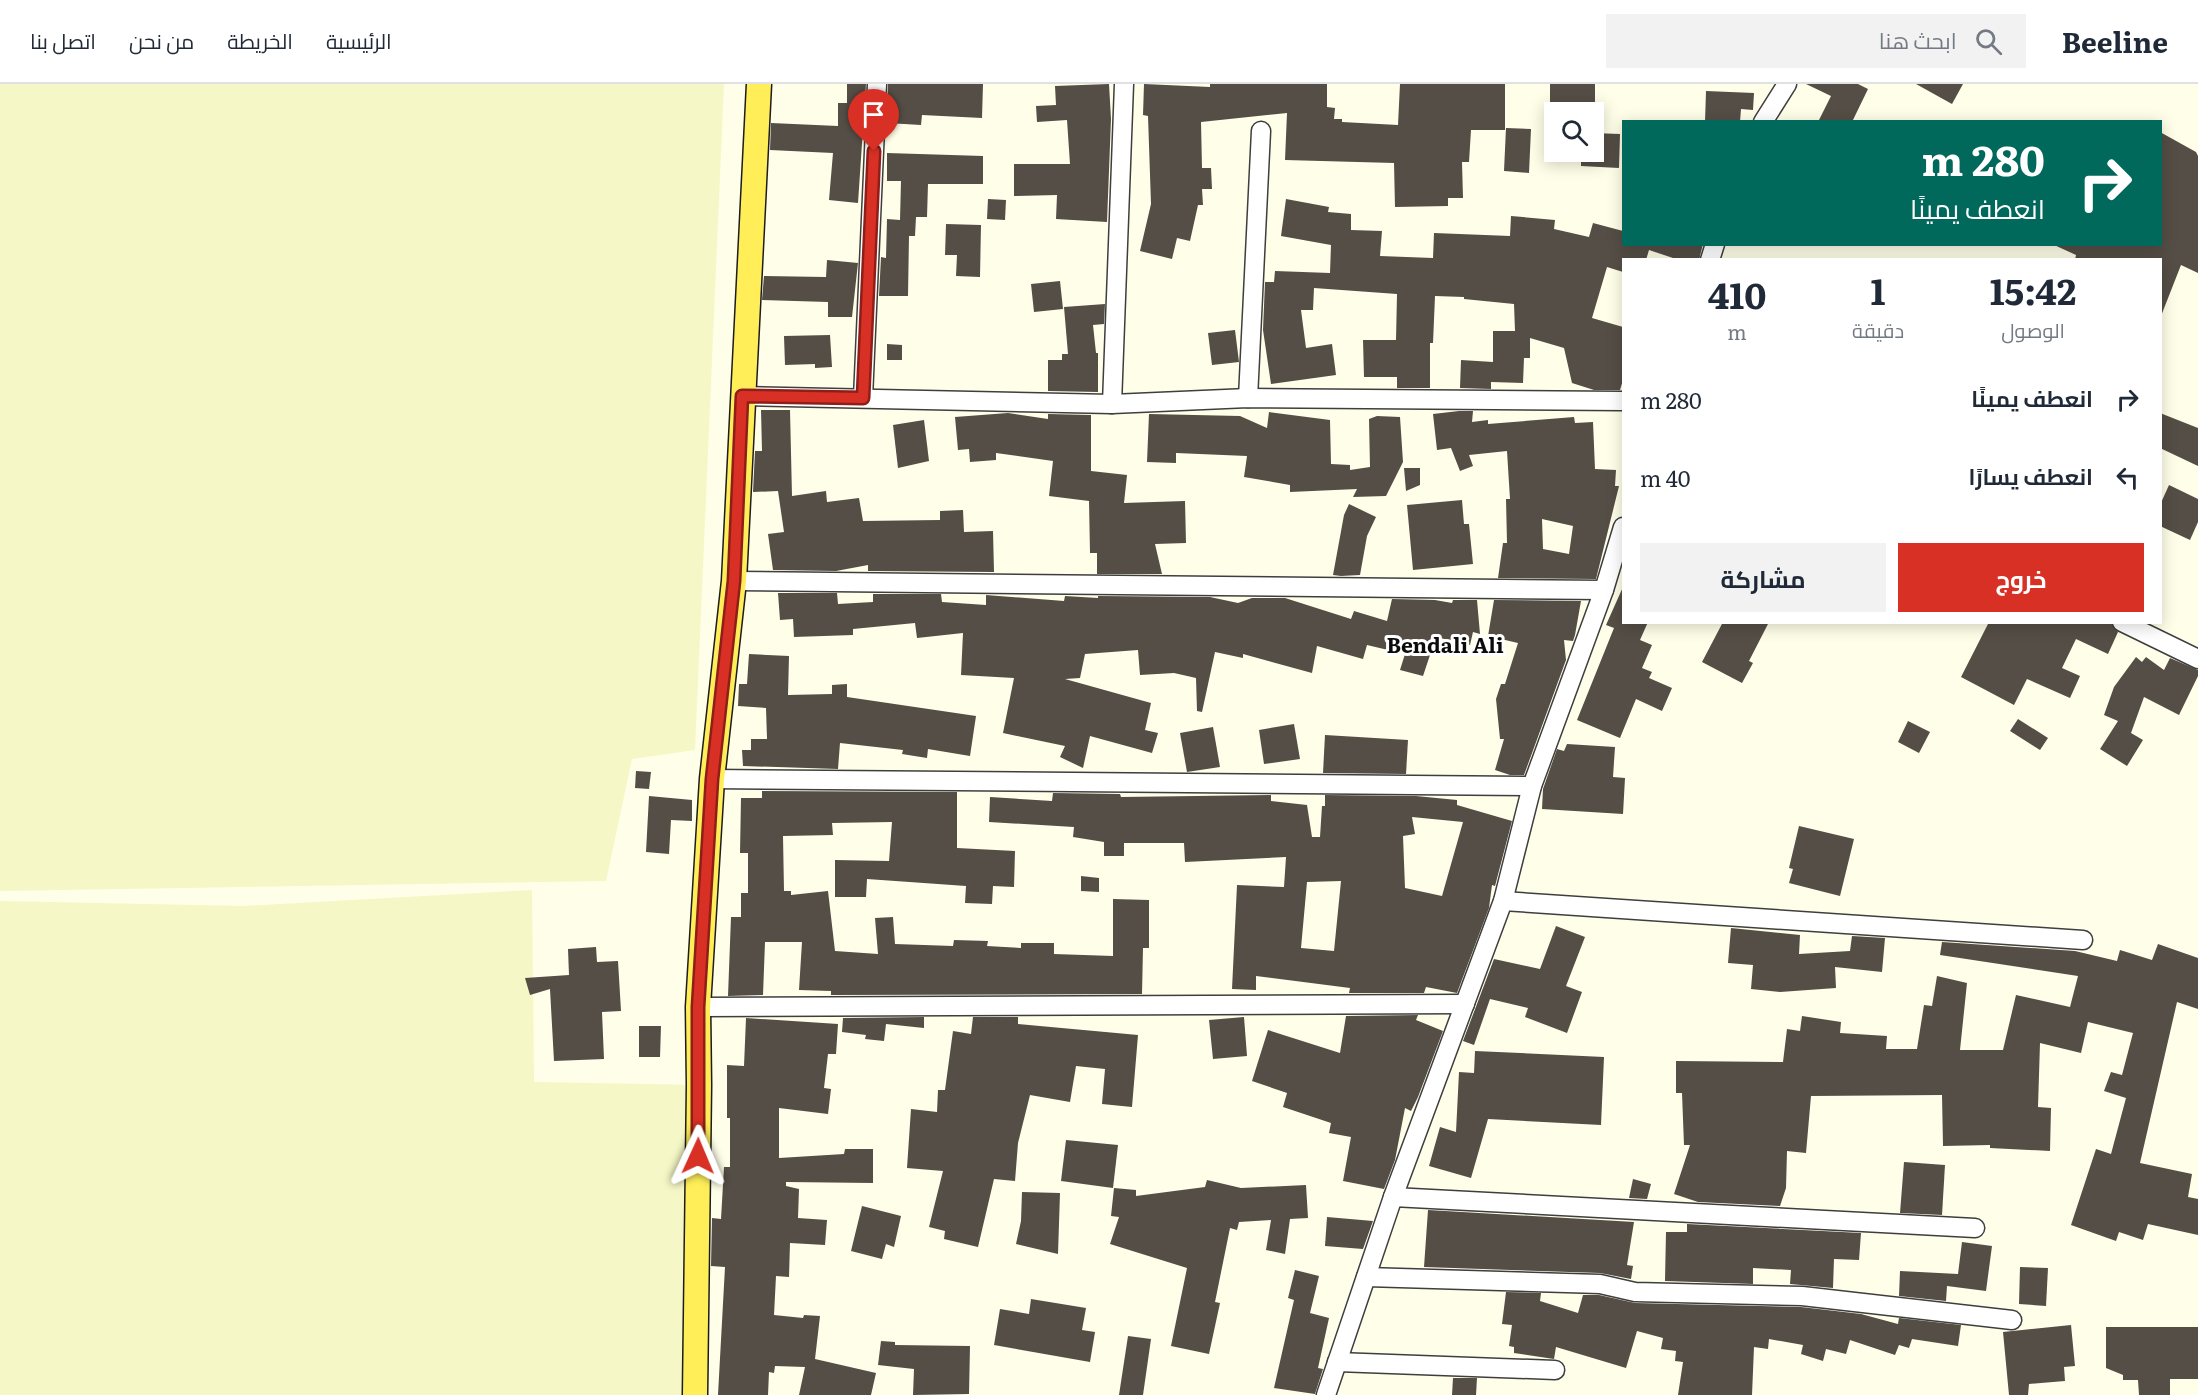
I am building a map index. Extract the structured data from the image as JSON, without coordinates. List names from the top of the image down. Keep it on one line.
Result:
{"districts":["Bendali Ali"],"page":{"header":"Beeline","search":"ابحث هنا","nav":["الرئيسية","الخريطة","من نحن","اتصل بنا"],"turn":["280 m","انعطف يمينًا"],"eta":["15:42","الوصول","1","دقيقة","410","m"],"list":[{"name":"انعطف يمينًا","value":"280 m"},{"name":"انعطف يسارًا","value":"40 m"}],"buttons":["خروج","مشاركة"]}}
